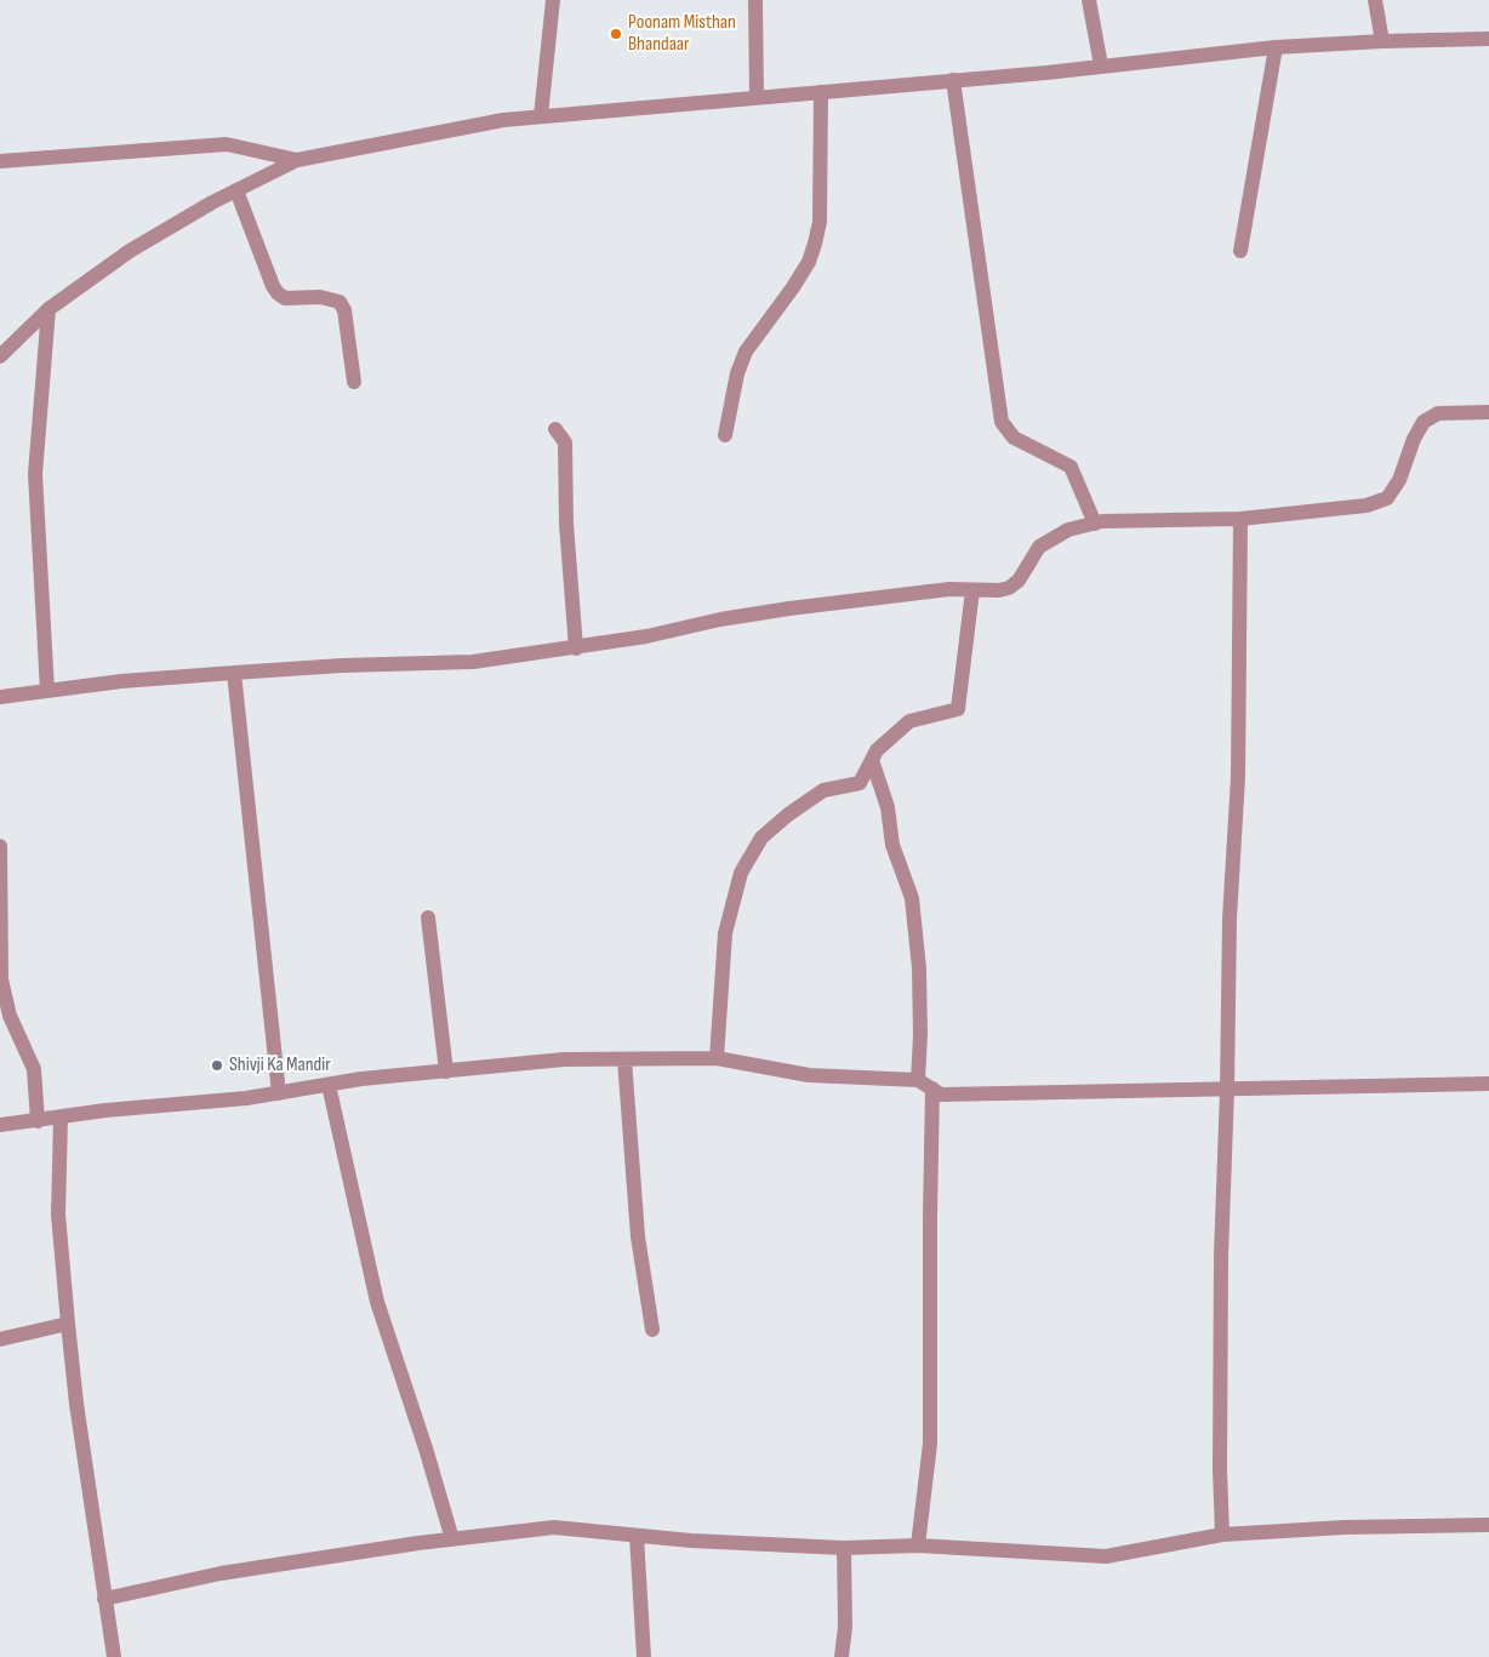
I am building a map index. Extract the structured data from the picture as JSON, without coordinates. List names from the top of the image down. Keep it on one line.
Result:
{"places":["Poonam Misthan Bhandaar","Shivji Ka Mandir"]}
